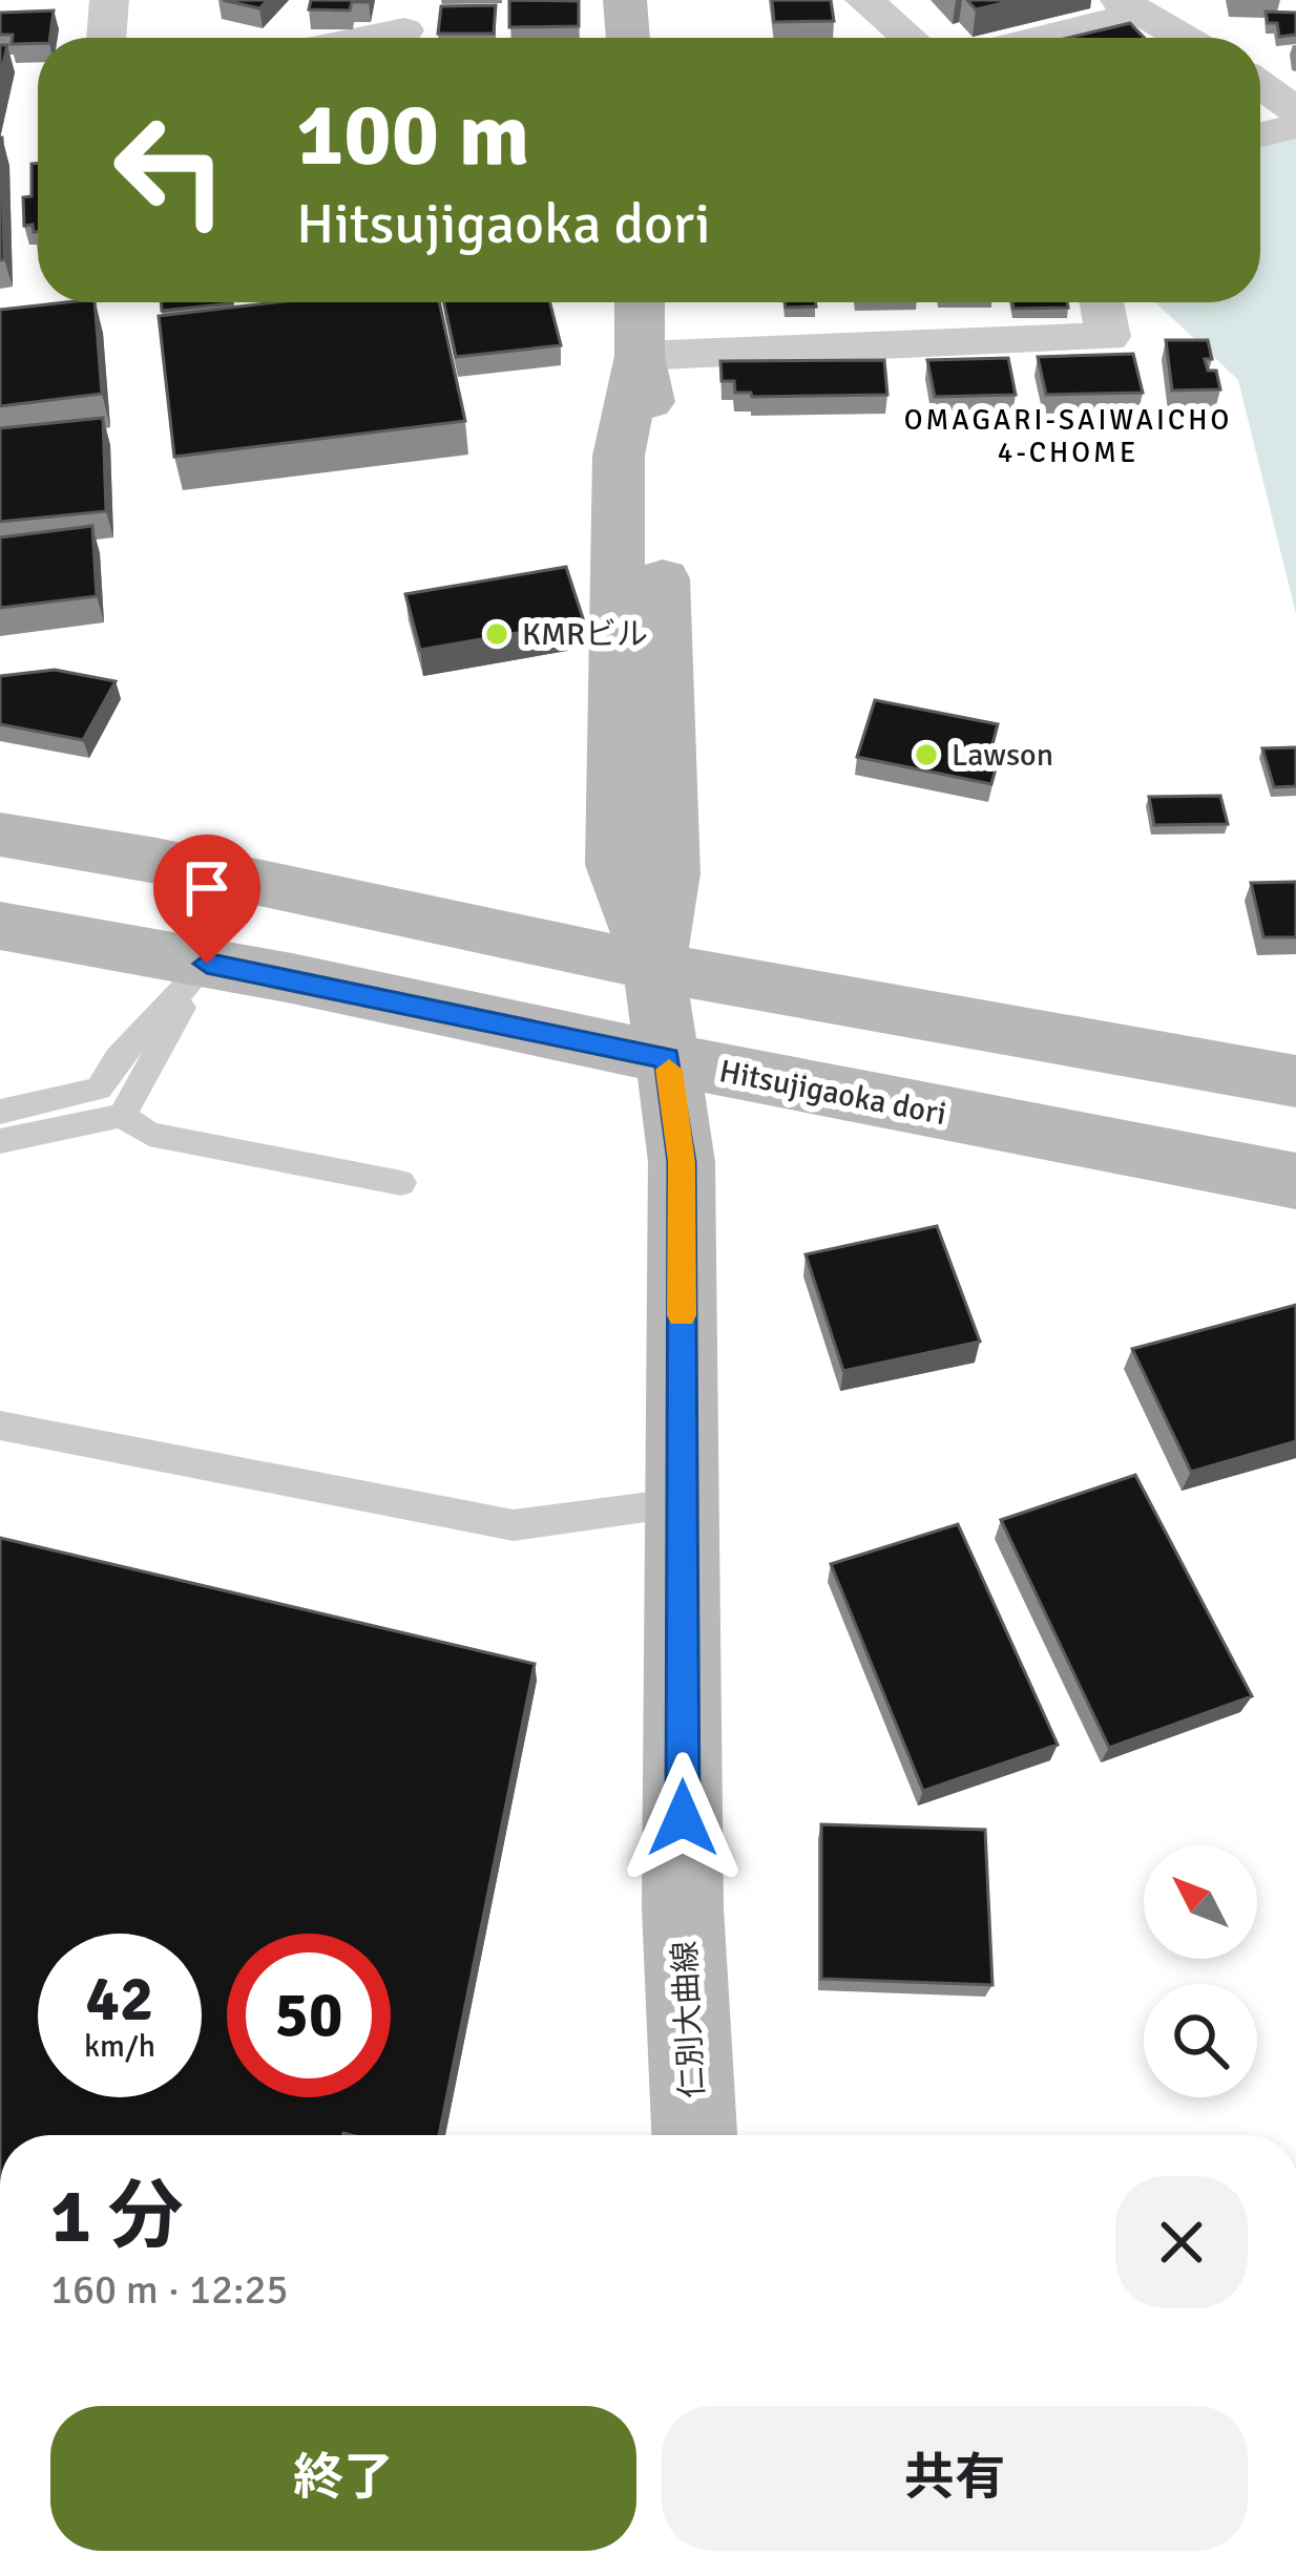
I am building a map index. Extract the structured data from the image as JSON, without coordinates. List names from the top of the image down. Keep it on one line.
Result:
{"streets":{"main road":["Hitsujigaoka dori","仁別大曲線"]},"crossings":[["Hitsujigaoka dori","仁別大曲線"]],"districts":["OMAGARI-SAIWAICHO 4-CHOME"],"places":["KMRビル","Lawson"],"north":"top left","page":{"turn":["100 m","Hitsujigaoka dori"],"speed":"42 km/h","limit":"50","heading":["1 分","160 m · 12:25"],"buttons":["終了","共有"]}}
